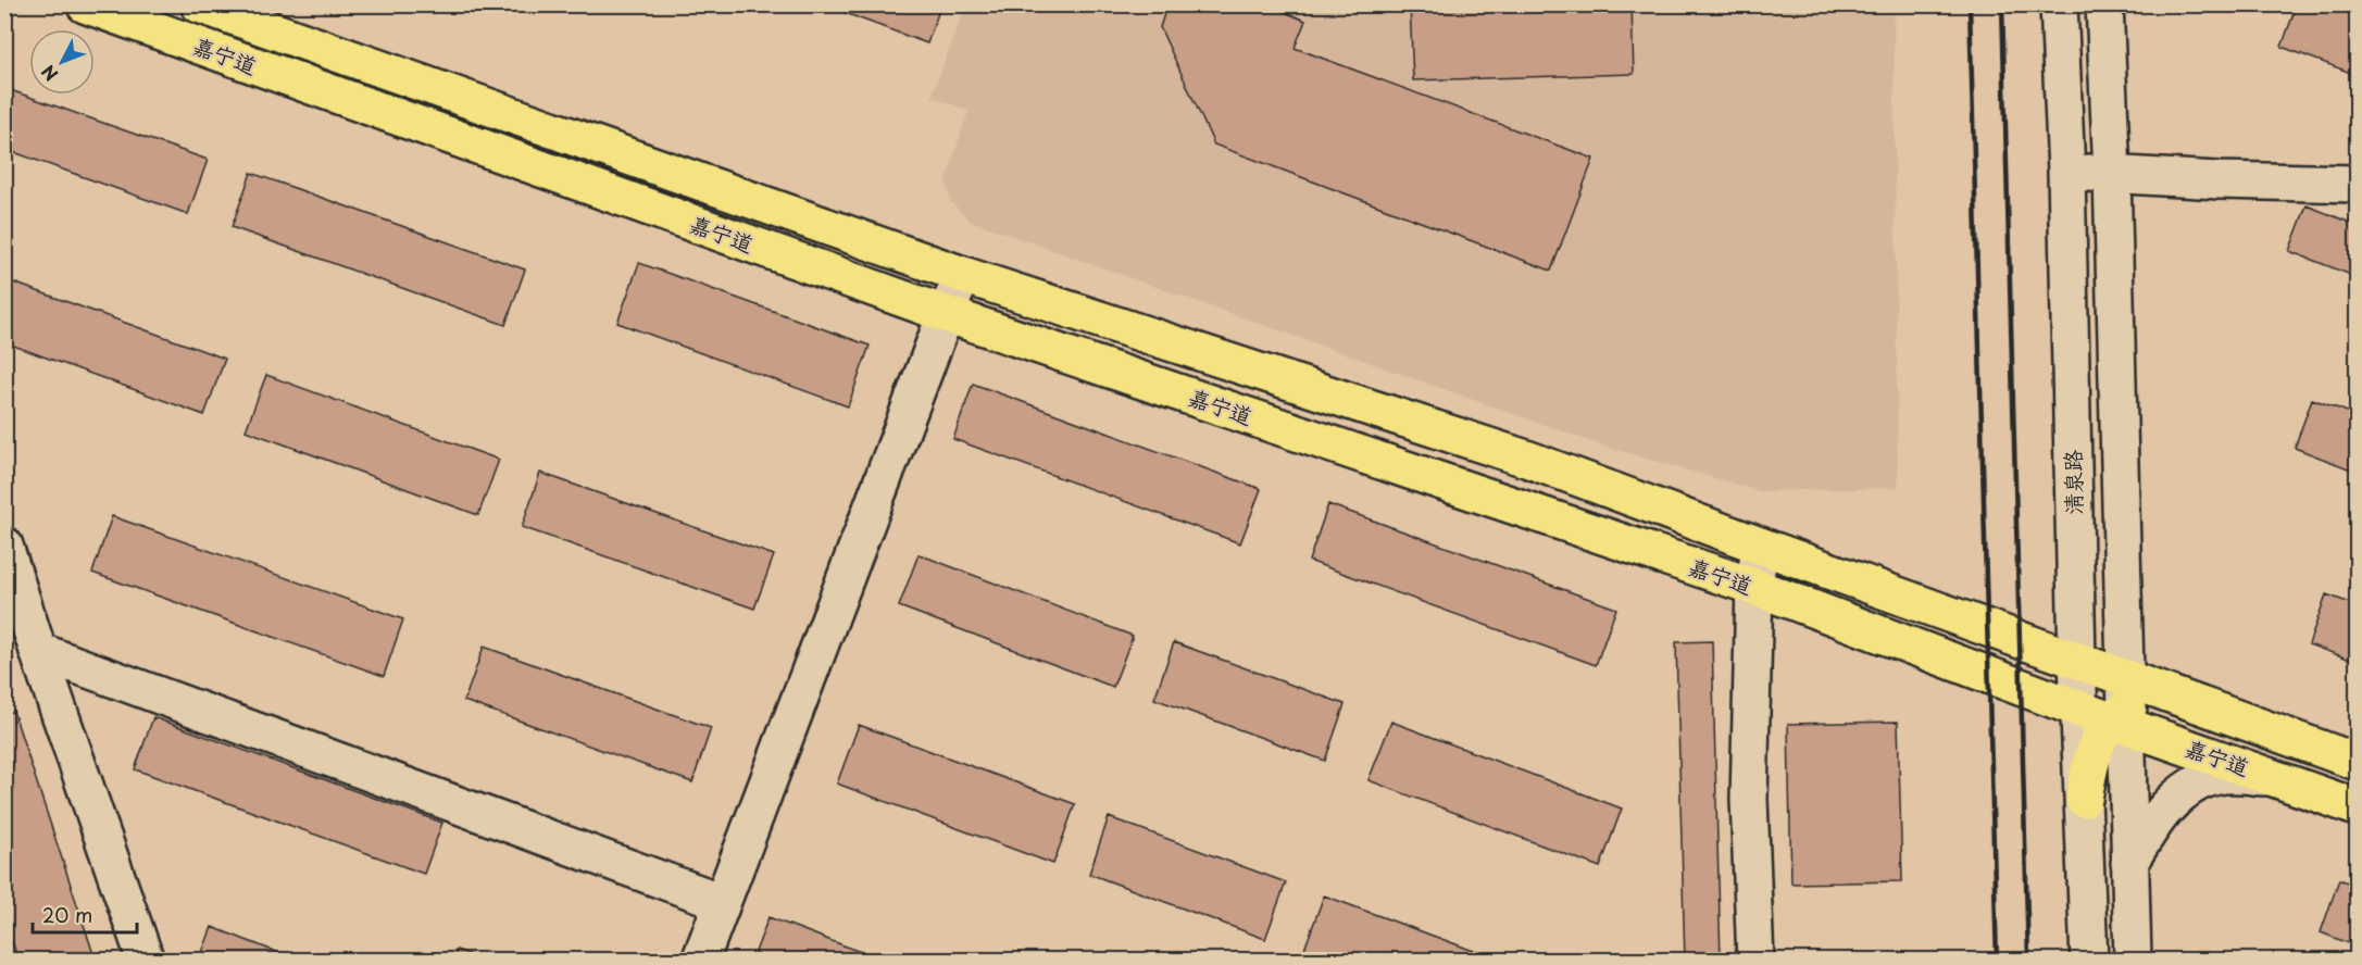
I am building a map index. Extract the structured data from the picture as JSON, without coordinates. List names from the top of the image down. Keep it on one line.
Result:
{"streets":{"main road":["嘉宁道"],"street":["清泉路"]},"crossings":[["嘉宁道","清泉路"]],"scale_bar":"20 m","north":"bottom left"}
